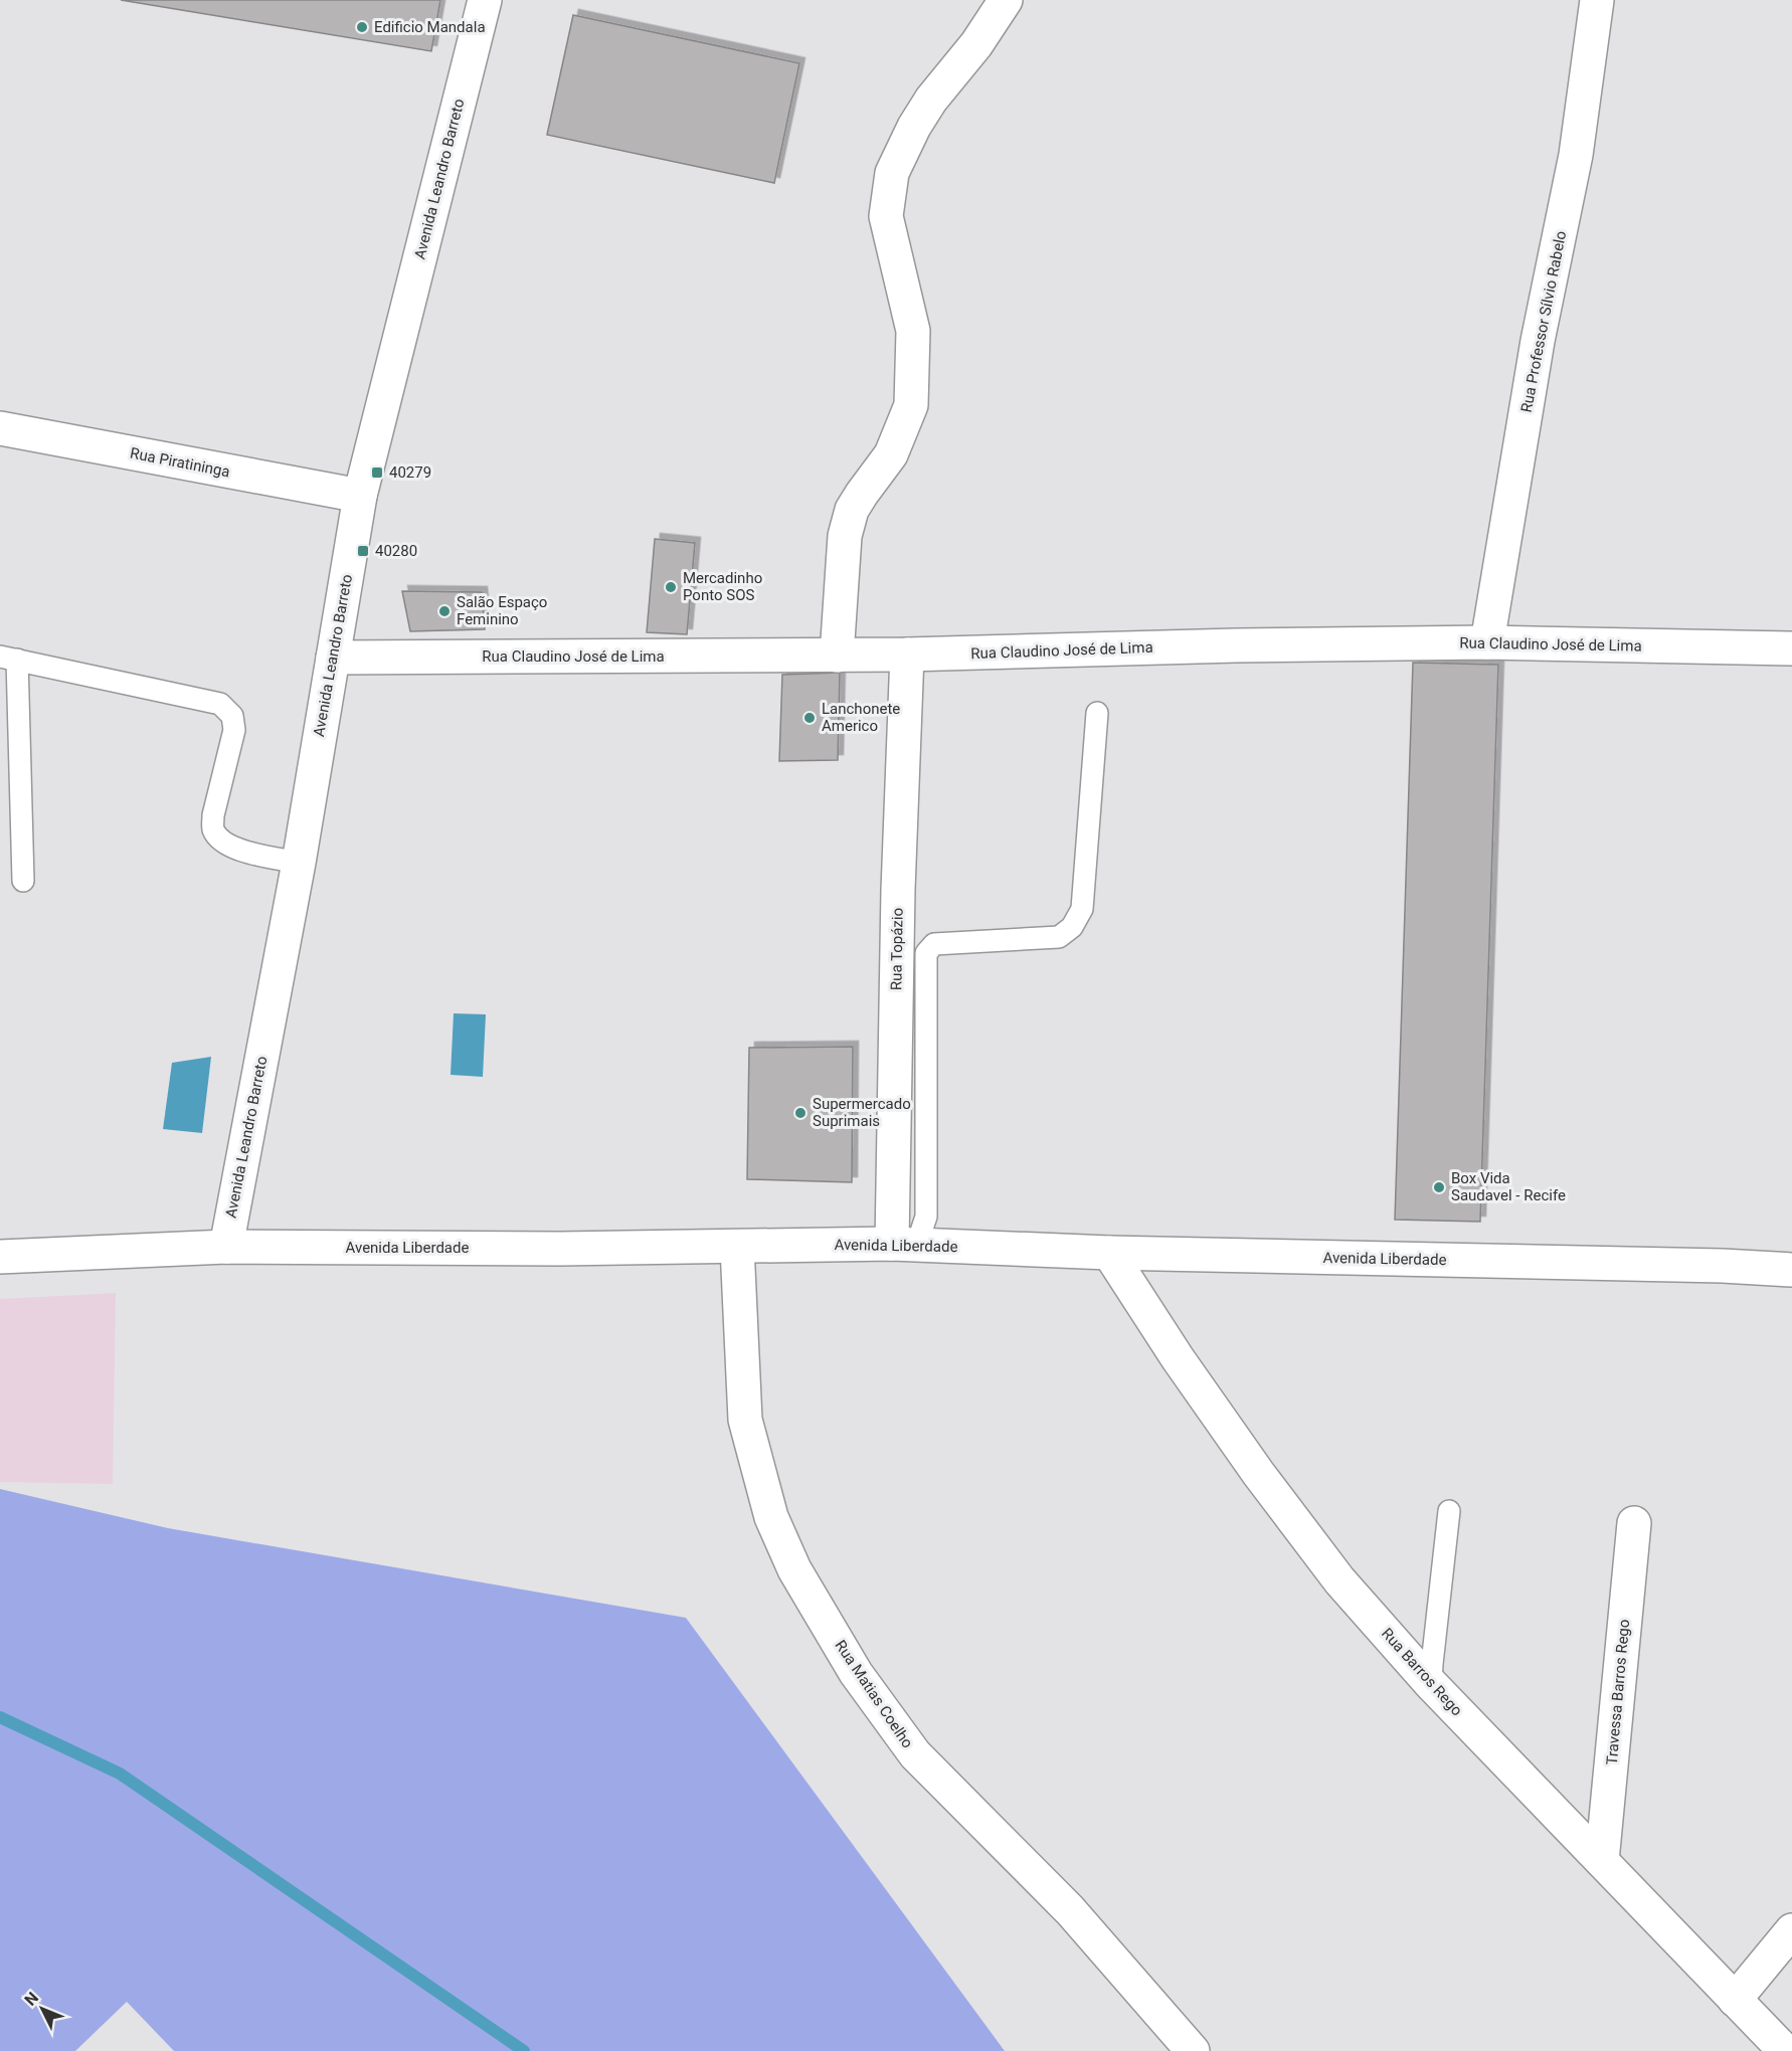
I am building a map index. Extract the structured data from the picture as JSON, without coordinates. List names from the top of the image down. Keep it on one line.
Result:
{"streets":{"street":["Avenida Leandro Barreto","Rua Professor Sílvio Rabelo","Rua Piratininga","Rua Claudino José de Lima","Rua Topázio","Avenida Liberdade","Rua Barros Rego","Travessa Barros Rego","Rua Matias Coelho"]},"crossings":[["Avenida Leandro Barreto","Rua Piratininga"],["Avenida Leandro Barreto","Rua Claudino José de Lima"],["Avenida Leandro Barreto","Avenida Liberdade"],["Rua Professor Sílvio Rabelo","Rua Claudino José de Lima"],["Rua Claudino José de Lima","Rua Topázio"],["Rua Topázio","Avenida Liberdade"],["Avenida Liberdade","Rua Barros Rego"],["Avenida Liberdade","Rua Matias Coelho"],["Rua Barros Rego","Travessa Barros Rego"]],"places":{"other":["Edificio Mandala","Mercadinho Ponto SOS","Salão Espaço Feminino","Lanchonete Americo","Supermercado Suprimais","Box Vida Saudavel - Recife"],"transit":["40279","40280"]},"north":"top left"}
